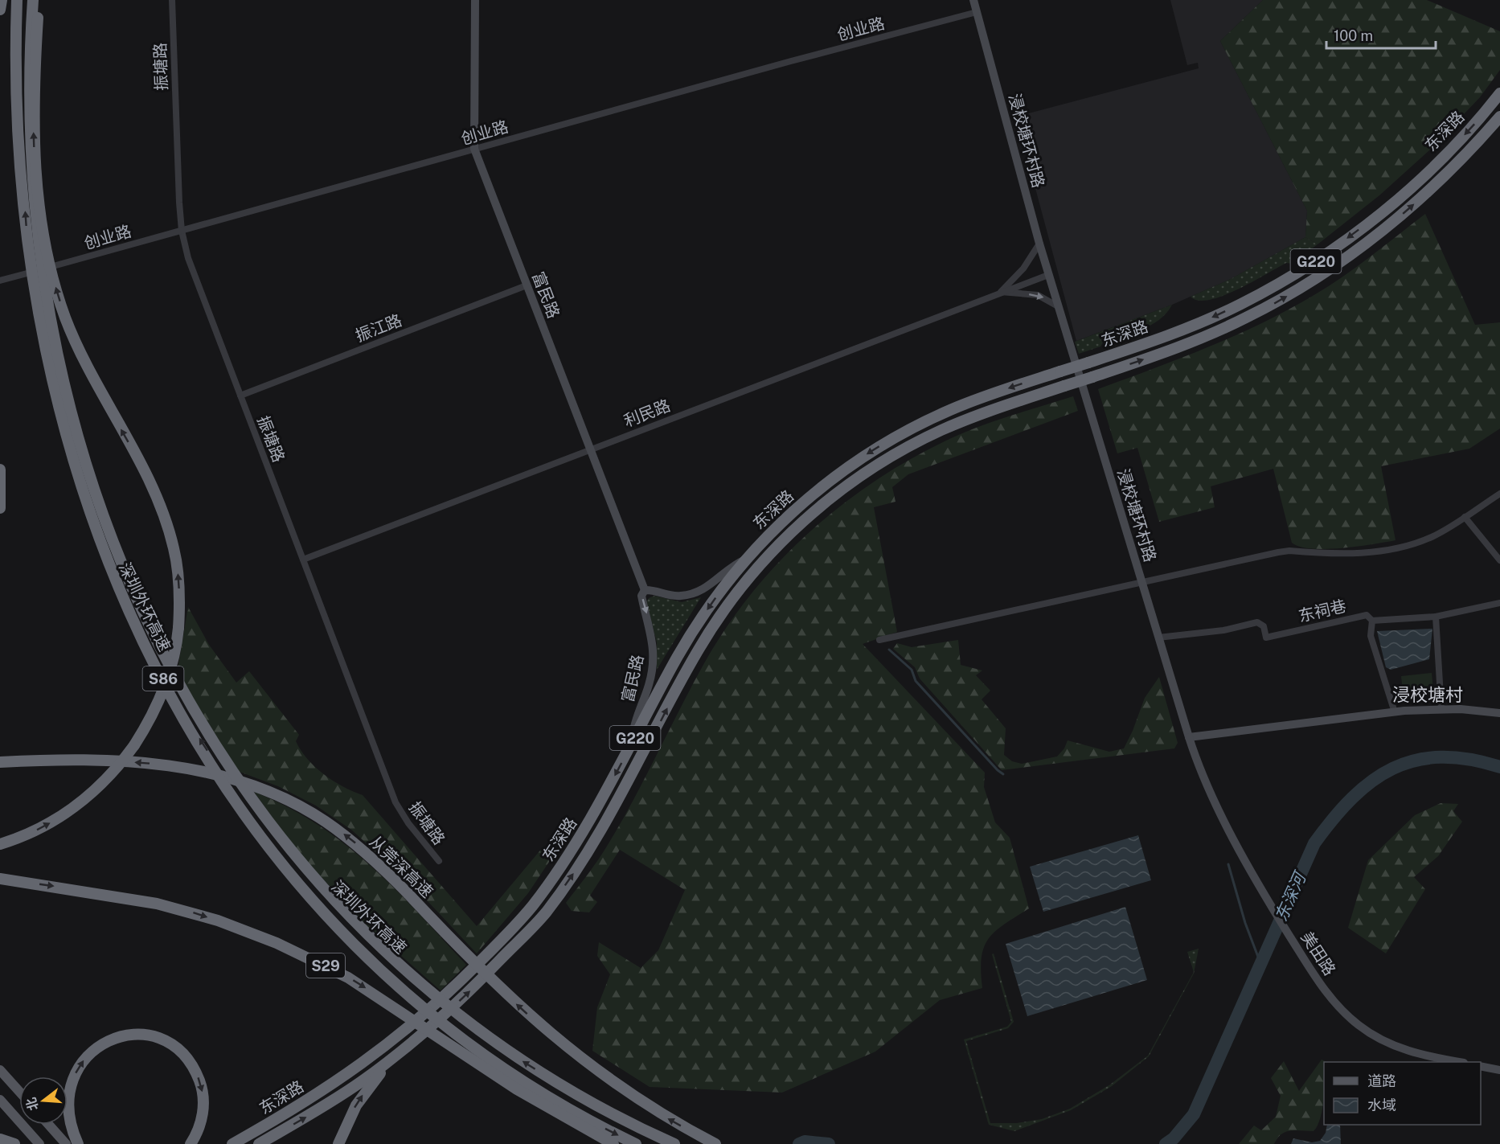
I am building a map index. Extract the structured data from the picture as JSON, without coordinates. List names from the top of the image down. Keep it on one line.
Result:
{"streets":{"highway":["东深路","G220","深圳外环高速","S86","从莞深高速","S29"],"street":["创业路","振塘路","浸校塘环村路","富民路","振江路","利民路","东祠巷","美田路"]},"crossings":[["创业路","振塘路"],["创业路","浸校塘环村路"],["创业路","富民路"],["振塘路","振江路"],["振塘路","利民路"],["东深路","富民路"],["浸校塘环村路","利民路"],["浸校塘环村路","东祠巷"],["浸校塘环村路","美田路"],["富民路","振江路"],["富民路","利民路"]],"districts":["浸校塘村"],"water":["东深河"],"legend":["道路","水域"],"scale_bar":"100 m","north":"left"}
